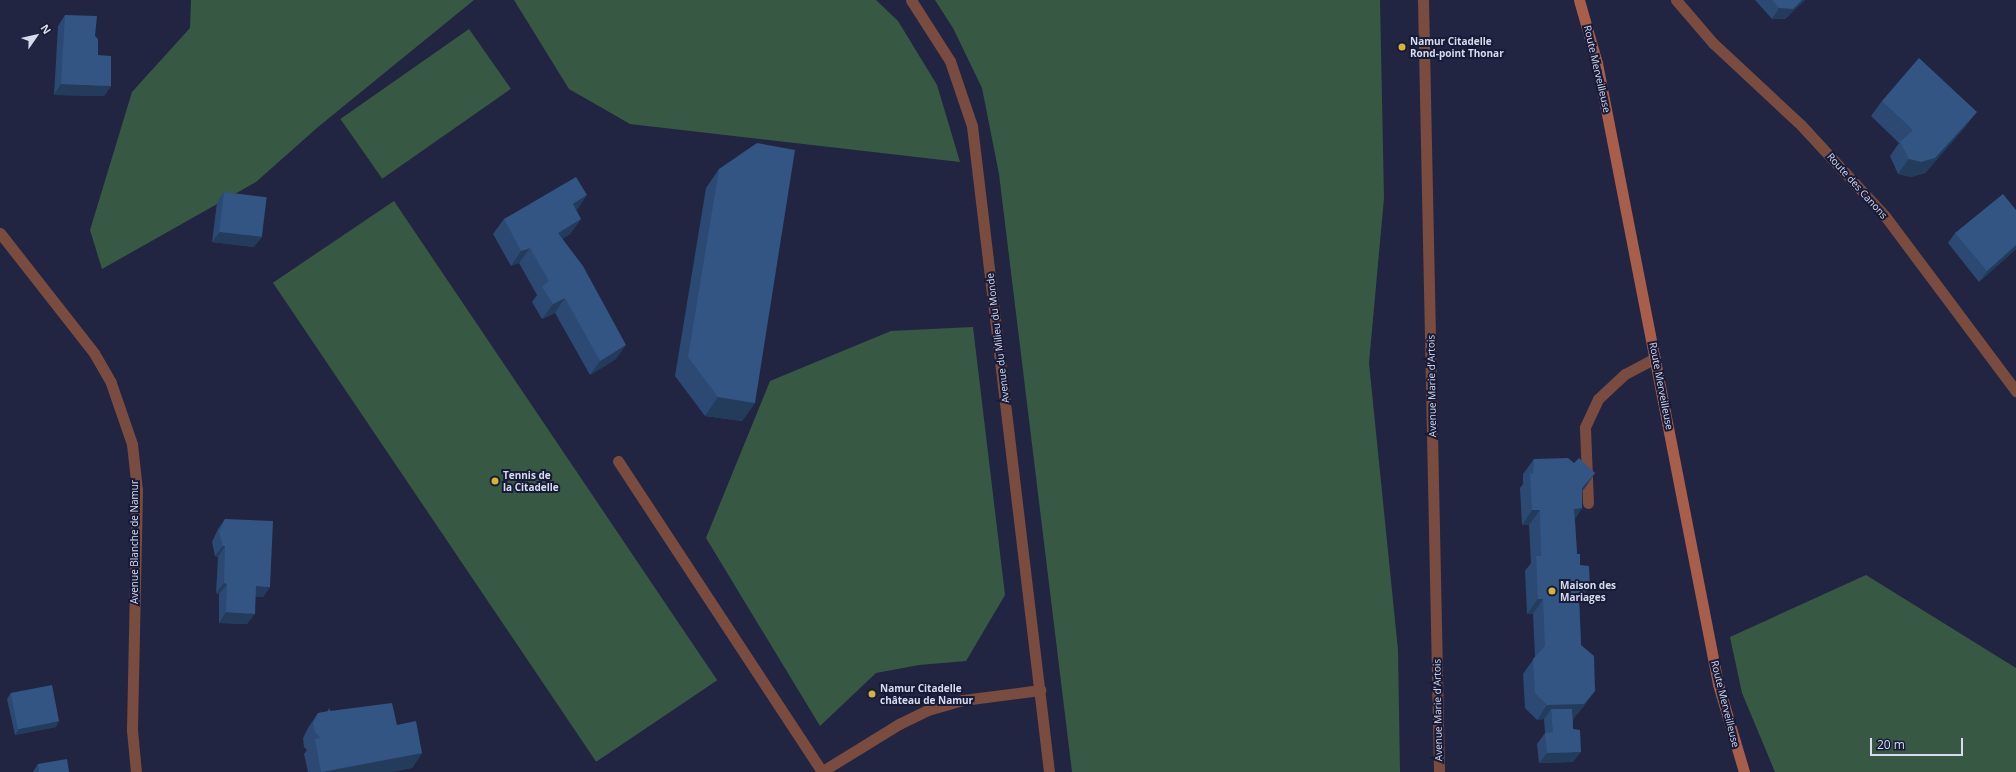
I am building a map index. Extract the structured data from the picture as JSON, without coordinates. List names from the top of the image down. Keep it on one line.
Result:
{"streets":{"main road":["Route Merveilleuse"],"street":["Route des Canons","Avenue du Milieu du Monde","Avenue Marie d'Artois","Avenue Blanche de Namur"]},"places":["Namur Citadelle Rond-point Thonar","Tennis de la Citadelle","Maison des Mariages","Namur Citadelle château de Namur"],"scale_bar":"20 m","north":"top right"}
